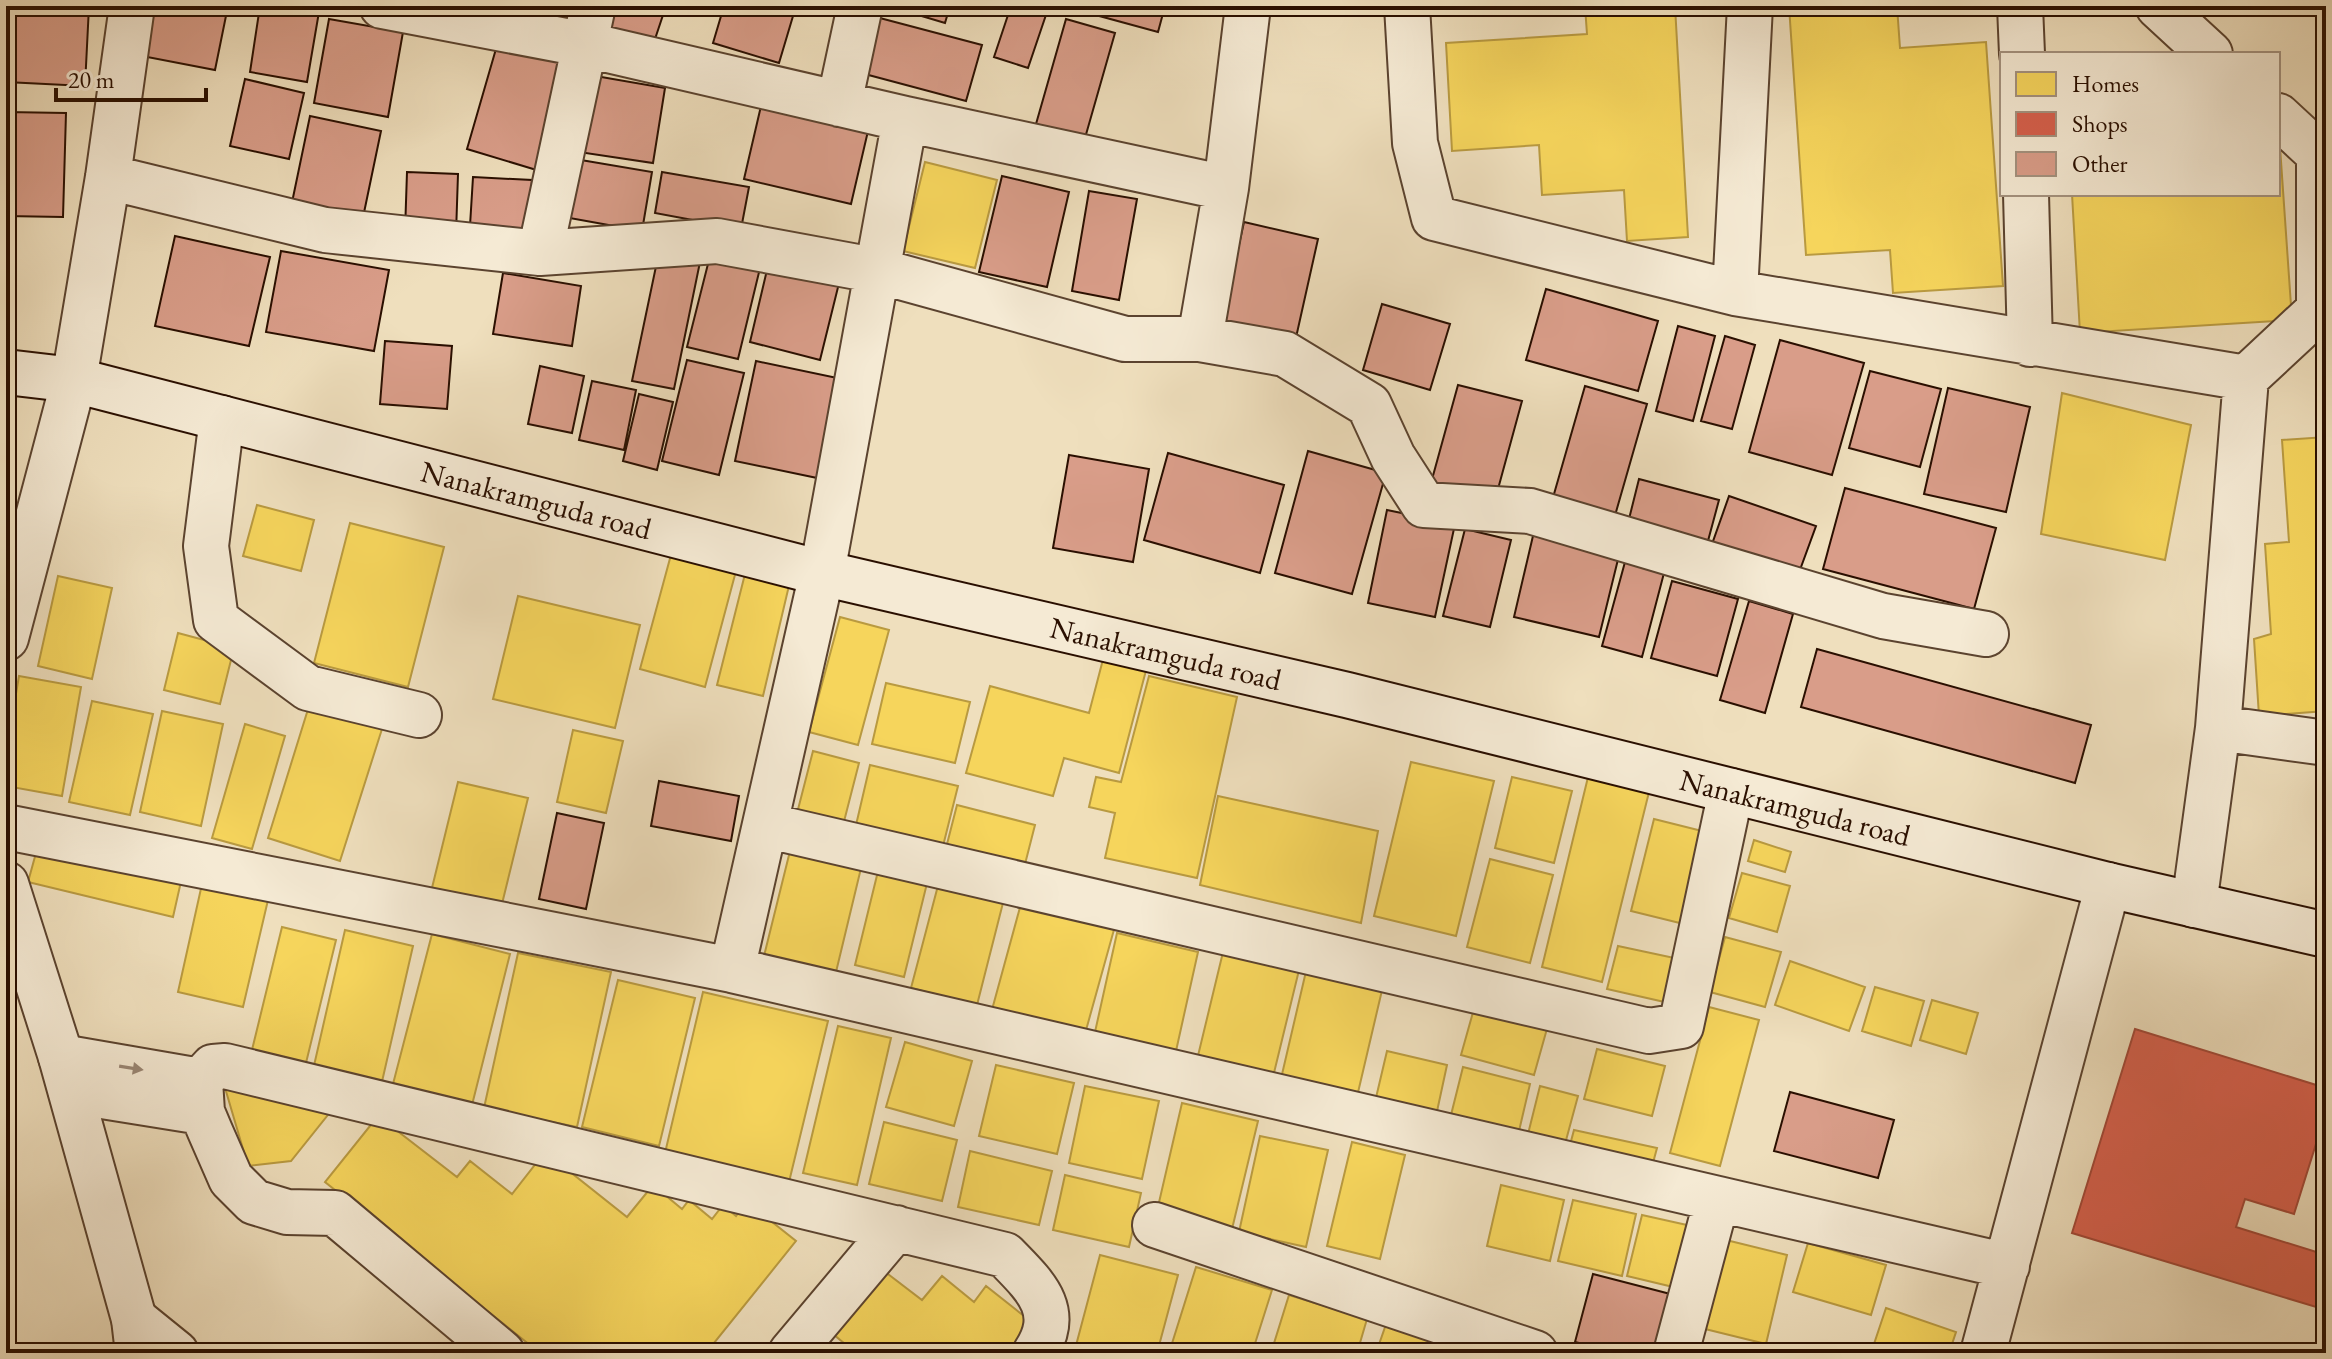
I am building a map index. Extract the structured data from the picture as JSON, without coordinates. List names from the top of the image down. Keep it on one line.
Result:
{"streets":{"street":["Nanakramguda road"]},"legend":["Homes","Shops","Other"],"scale_bar":"20 m"}
